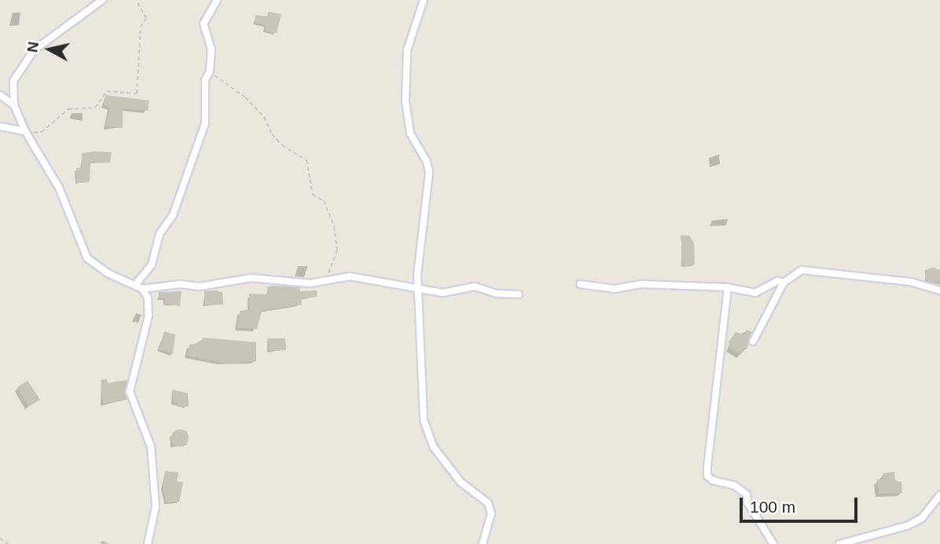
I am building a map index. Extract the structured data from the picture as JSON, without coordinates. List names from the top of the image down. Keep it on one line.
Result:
{"scale_bar":"100 m","north":"left"}
